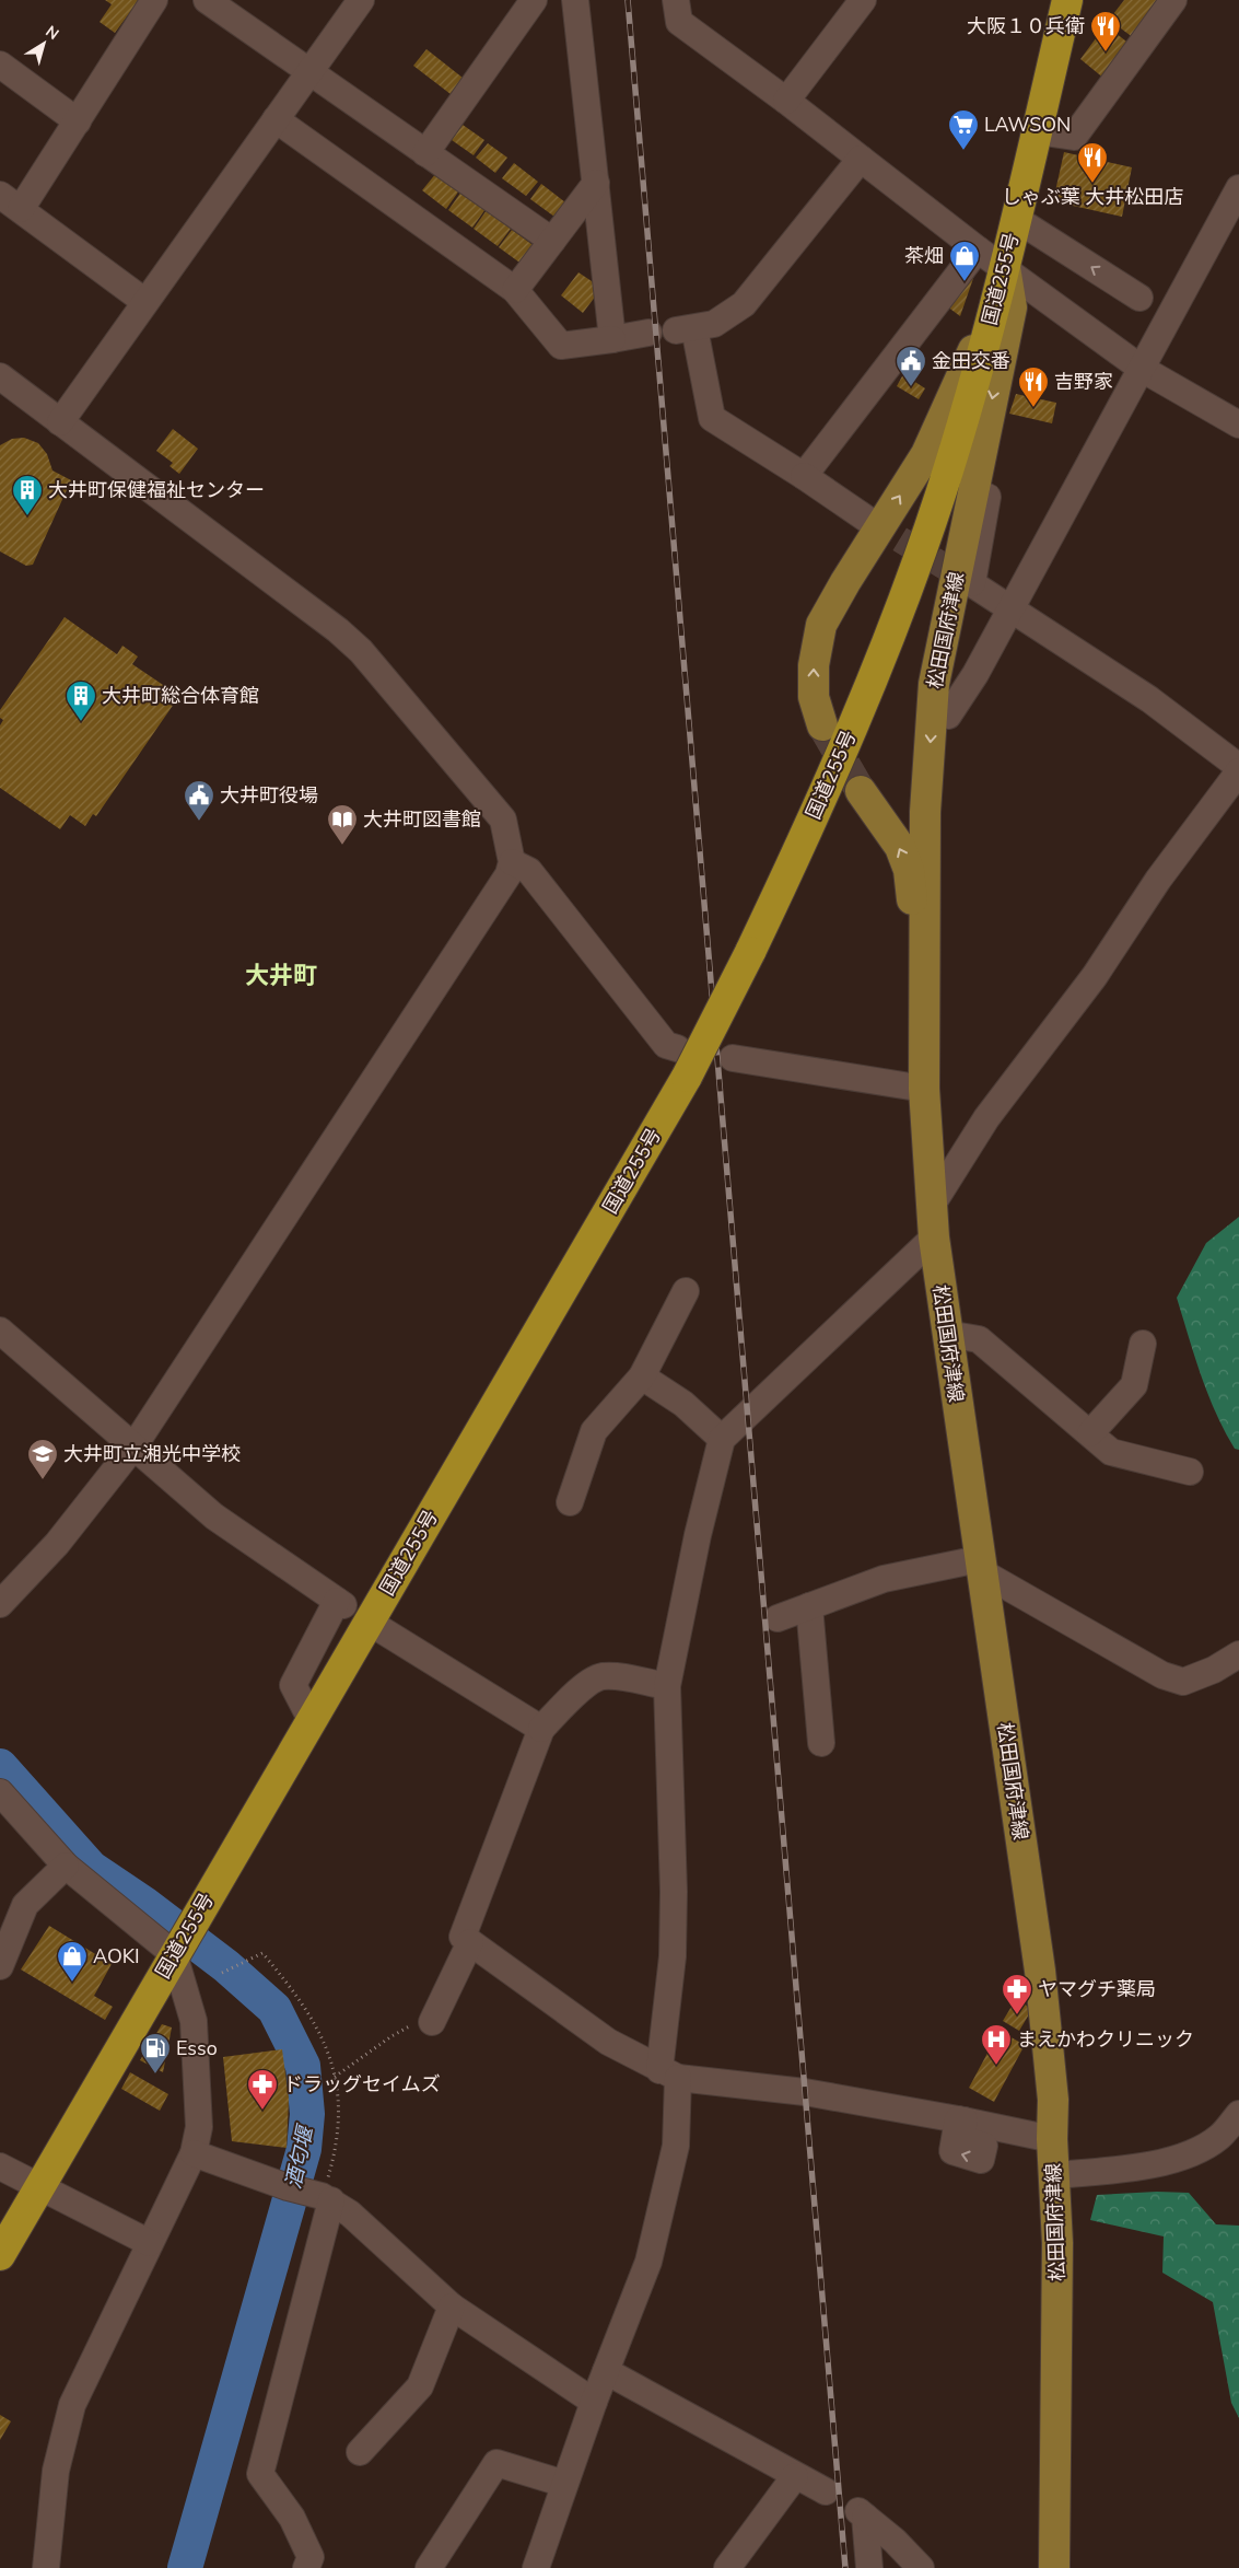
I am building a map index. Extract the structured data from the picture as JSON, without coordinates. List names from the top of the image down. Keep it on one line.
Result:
{"streets":{"highway":["国道255号"],"main road":["松田国府津線"]},"crossings":[["国道255号","松田国府津線"]],"districts":["大井町"],"water":["酒匂堰"],"places":{"restaurant":["大阪１０兵衛","しゃぶ葉 大井松田店","吉野家"],"supermarket":["LAWSON"],"shop":["茶畑","AOKI"],"public building":["金田交番","大井町役場"],"building":["大井町保健福祉センター","大井町総合体育館"],"library":["大井町図書館"],"school or university":["大井町立湘光中学校"],"pharmacy":["ヤマグチ薬局","ドラッグセイムズ"],"hospital":["まえかわクリニック"],"fuel station":["Esso"]},"north":"top right"}
